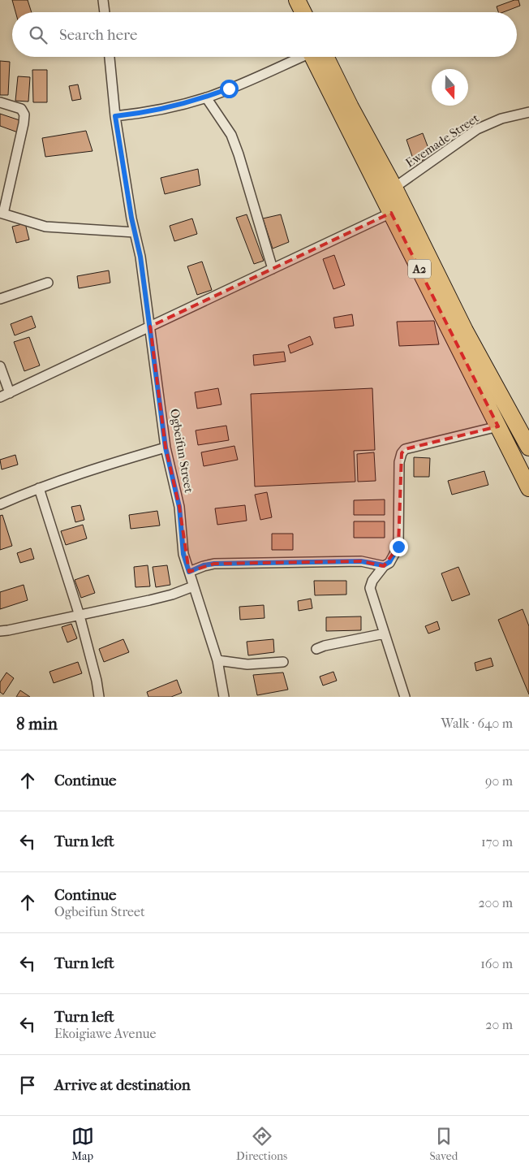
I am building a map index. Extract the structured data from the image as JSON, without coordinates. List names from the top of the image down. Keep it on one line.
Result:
{"streets":{"highway":["A2"],"street":["Ewemade Street","Ogbeifun Street"]},"crossings":[["Ewemade Street","A2"]],"north":"bottom","page":{"search":"Search here","heading":["8 min","Walk · 640 m"],"list":[["Continue","90 m"],["Turn left","170 m"],["Continue","Ogbeifun Street","200 m"],["Turn left","160 m"],["Turn left","Ekoigiawe Avenue","20 m"],"Arrive at destination"],"nav":["Map","Directions","Saved"]}}
